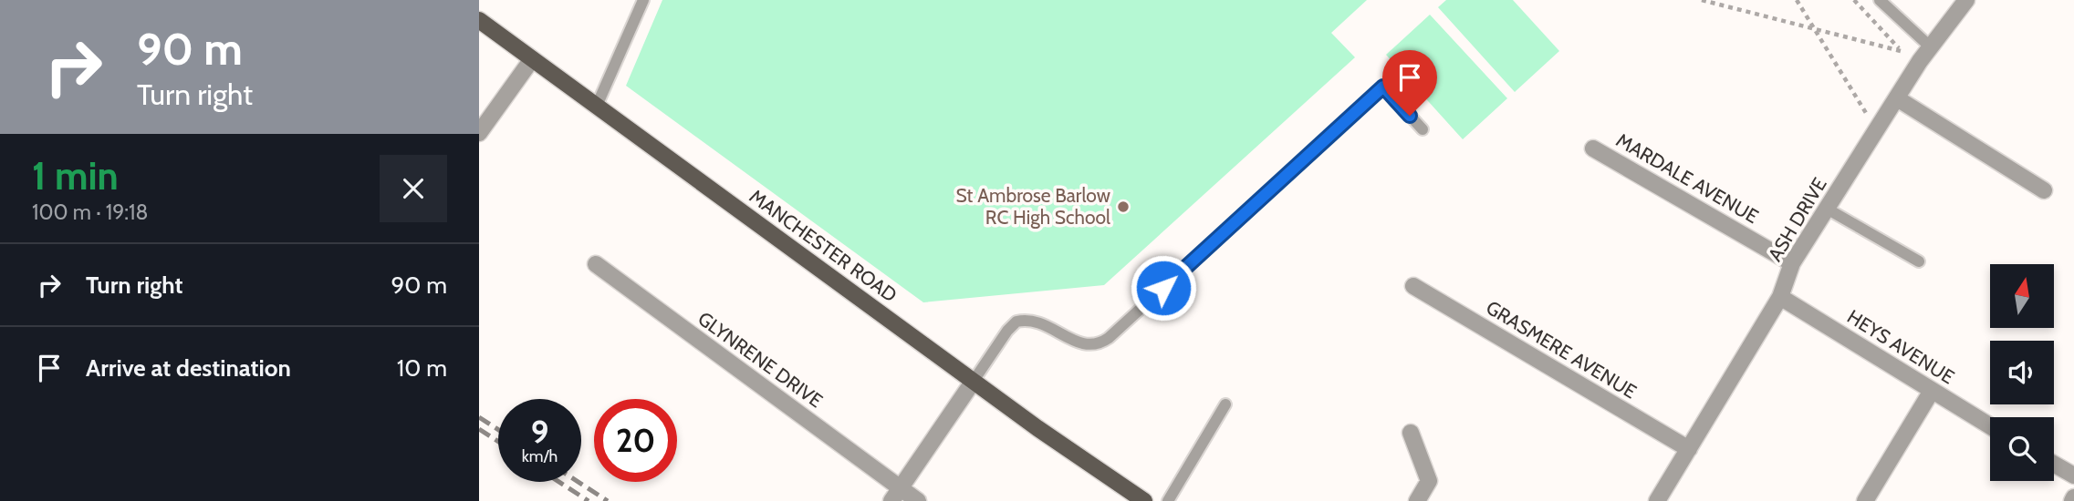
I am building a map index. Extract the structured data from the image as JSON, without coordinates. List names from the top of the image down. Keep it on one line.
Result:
{"streets":{"main road":["MANCHESTER ROAD"],"street":["MARDALE AVENUE","ASH DRIVE","HEYS AVENUE","GRASMERE AVENUE","GLYNRENE DRIVE"]},"crossings":[["MARDALE AVENUE","ASH DRIVE"],["ASH DRIVE","HEYS AVENUE"],["ASH DRIVE","GRASMERE AVENUE"]],"places":["St Ambrose Barlow RC High School"],"north":"top","page":{"turn":["90 m","Turn right"],"heading":["1 min","100 m · 19:18"],"list":[{"name":"Turn right","value":"90 m"},{"name":"Arrive at destination","value":"10 m"}],"speed":"9 km/h","limit":"20"}}
